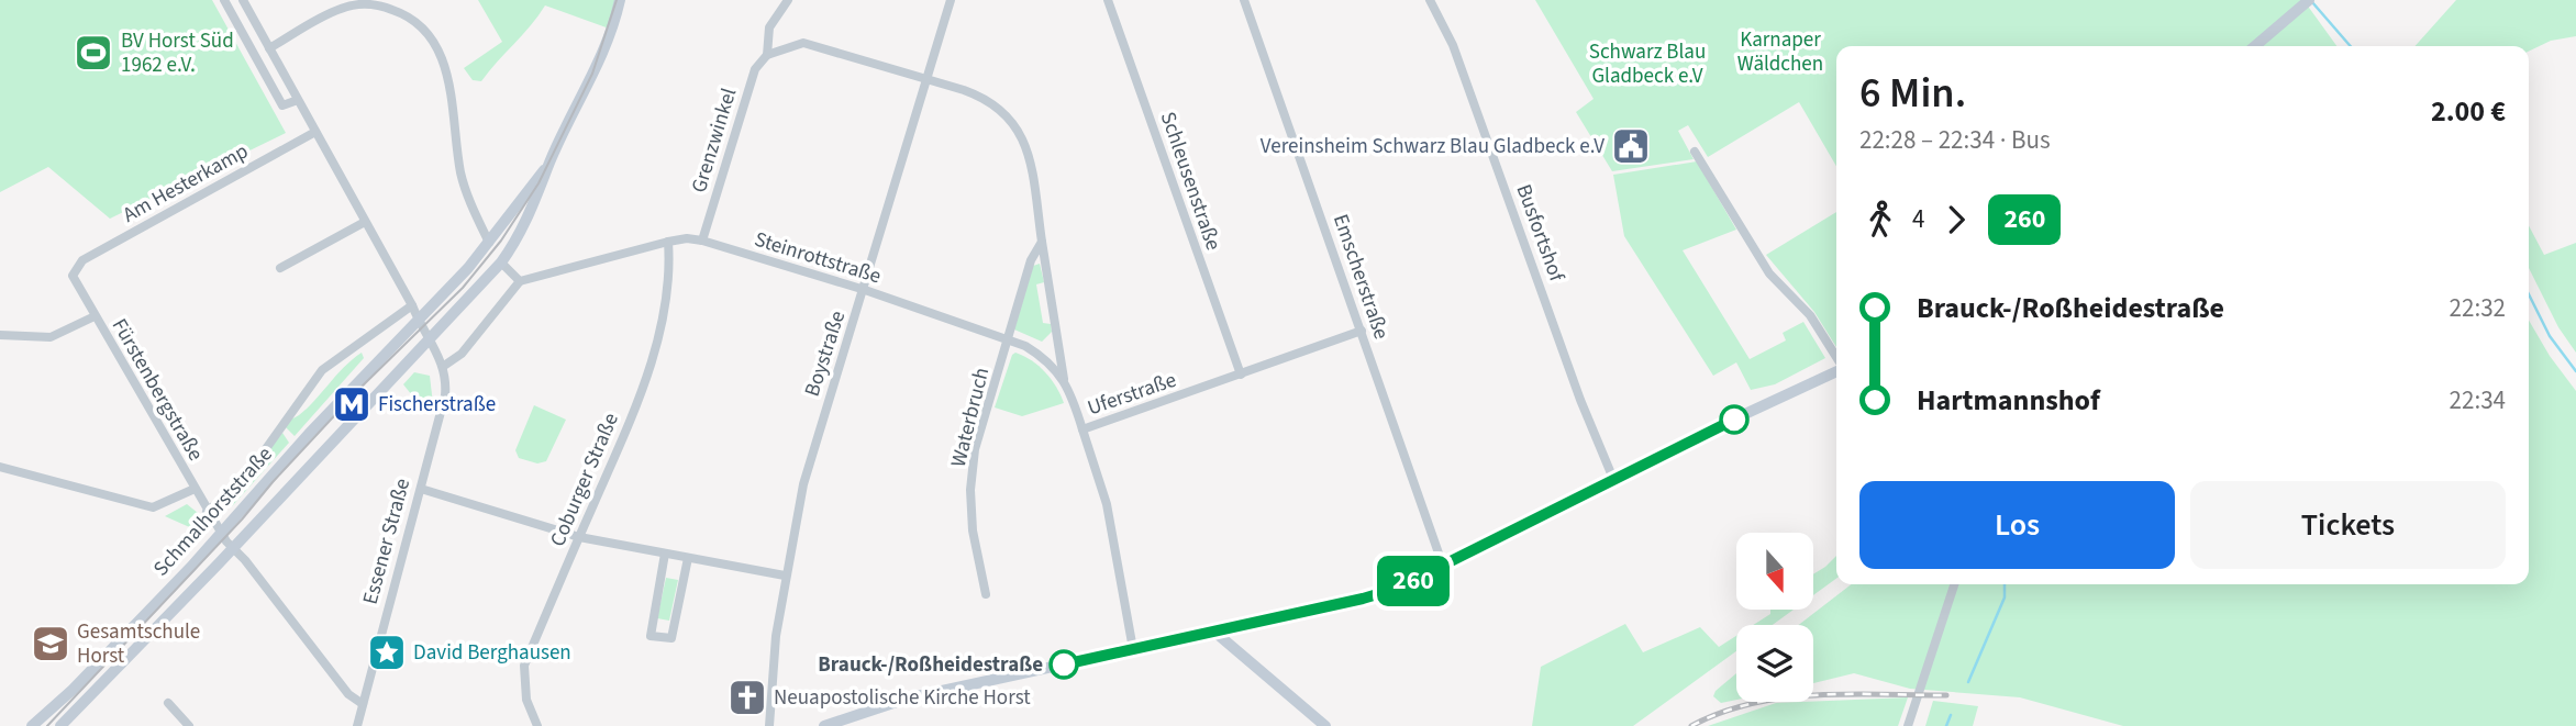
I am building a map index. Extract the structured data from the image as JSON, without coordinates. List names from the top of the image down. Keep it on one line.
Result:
{"streets":{"main road":["Schmalhorststraße"],"street":["Grenzwinkel","Schleusenstraße","Am Hesterkamp","Busfortshof","Steinrottstraße","Emscherstraße","Boystraße","Fürstenbergstraße","Uferstraße","Waterbruch","Coburger Straße","Essener Straße"]},"crossings":[["Grenzwinkel","Steinrottstraße"],["Schleusenstraße","Uferstraße"],["Am Hesterkamp","Fürstenbergstraße"],["Steinrottstraße","Boystraße"],["Steinrottstraße","Uferstraße"],["Steinrottstraße","Waterbruch"],["Steinrottstraße","Coburger Straße"],["Emscherstraße","Uferstraße"],["Fürstenbergstraße","Schmalhorststraße"],["Fürstenbergstraße","Essener Straße"]],"parks":["Karnaper Wäldchen","Schwarz Blau Gladbeck e.V"],"places":{"sports":["BV Horst Süd 1962 e.V."],"public building":["Vereinsheim Schwarz Blau Gladbeck e.V"],"metro station":["Fischerstraße"],"school or university":["Gesamtschule Horst"],"place":["David Berghausen"],"other":["Brauck-/Roßheidestraße"],"church":["Neuapostolische Kirche Horst"]},"lines":["bus line 260"],"north":"bottom","page":{"on_map":"260","heading":["6 Min.","22:28 – 22:34 · Bus","2.00 €"],"legs":["4","260"],"list":[{"name":"Brauck-/Roßheidestraße","value":"22:32"},{"name":"Hartmannshof","value":"22:34"}],"buttons":["Los","Tickets"]}}
